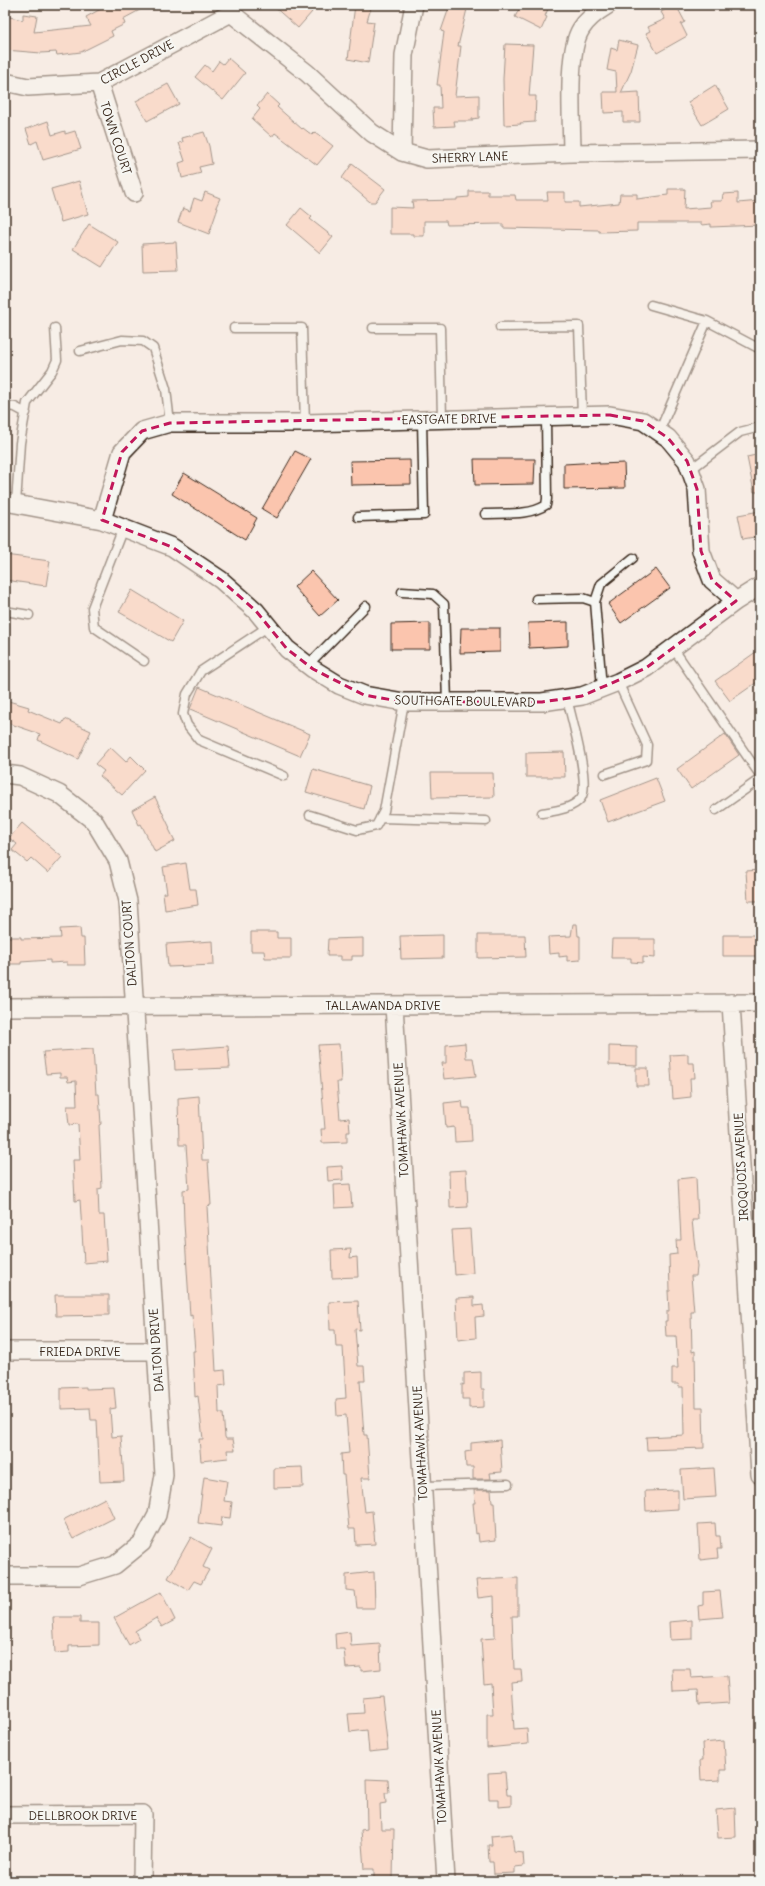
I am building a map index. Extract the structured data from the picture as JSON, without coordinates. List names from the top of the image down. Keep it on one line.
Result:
{"streets":{"street":["CIRCLE DRIVE","TOWN COURT","SHERRY LANE","EASTGATE DRIVE","SOUTHGATE BOULEVARD","DALTON COURT","TALLAWANDA DRIVE","TOMAHAWK AVENUE","IROQUOIS AVENUE","DALTON DRIVE","FRIEDA DRIVE","DELLBROOK DRIVE"]},"crossings":[["CIRCLE DRIVE","TOWN COURT"],["CIRCLE DRIVE","SHERRY LANE"],["EASTGATE DRIVE","SOUTHGATE BOULEVARD"],["DALTON COURT","TALLAWANDA DRIVE"],["DALTON COURT","DALTON DRIVE"],["TALLAWANDA DRIVE","TOMAHAWK AVENUE"],["TALLAWANDA DRIVE","IROQUOIS AVENUE"],["TALLAWANDA DRIVE","DALTON DRIVE"],["DALTON DRIVE","FRIEDA DRIVE"]]}
